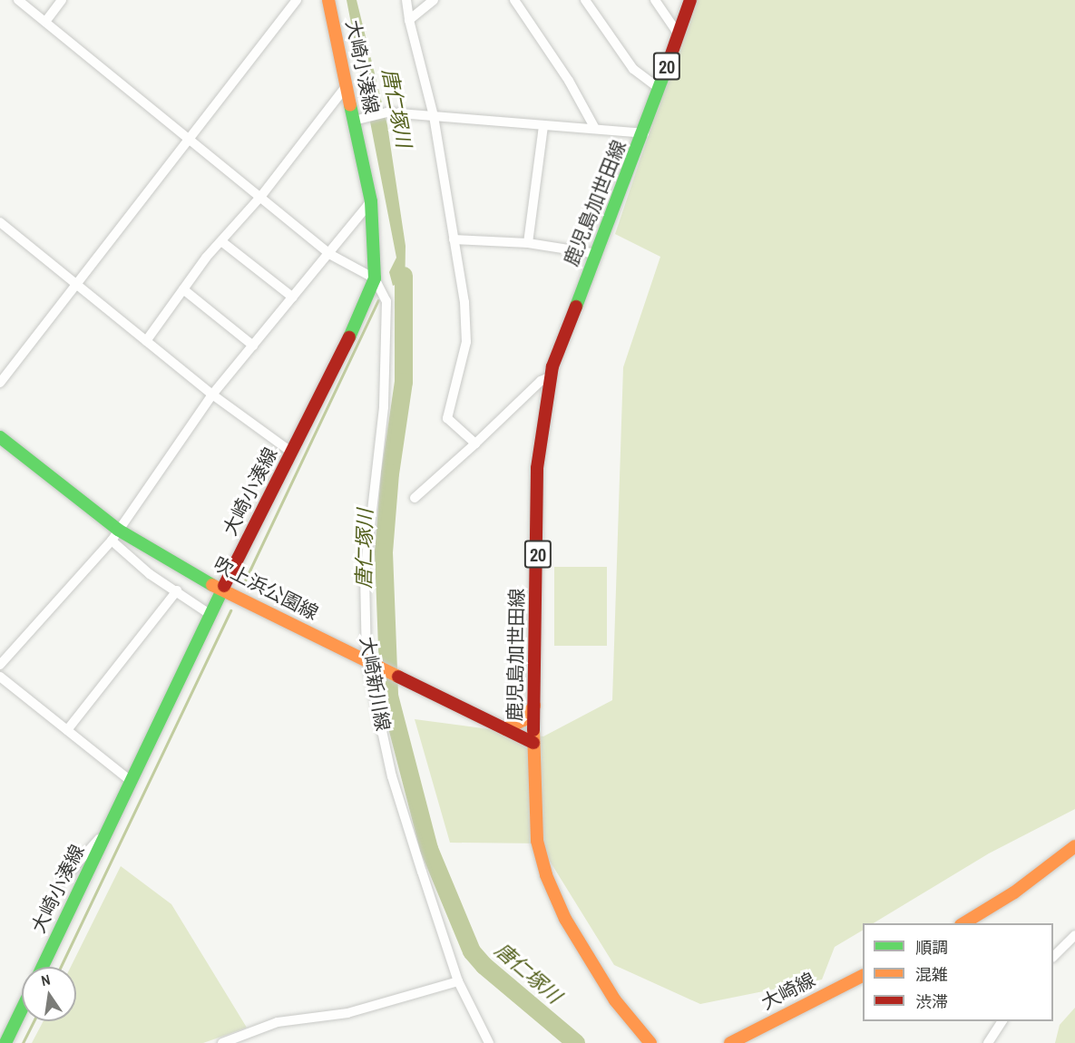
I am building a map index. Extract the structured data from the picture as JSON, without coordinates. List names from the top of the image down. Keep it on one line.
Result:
{"streets":{"main road":["20","大崎小湊線","鹿児島加世田線","吹上浜公園線","大崎線"],"street":["大崎新川線"]},"crossings":[["大崎小湊線","吹上浜公園線"],["大崎小湊線","大崎新川線"],["鹿児島加世田線","吹上浜公園線"],["吹上浜公園線","大崎新川線"]],"water":["唐仁塚川"],"legend":["順調","混雑","渋滞"],"north":"top"}
